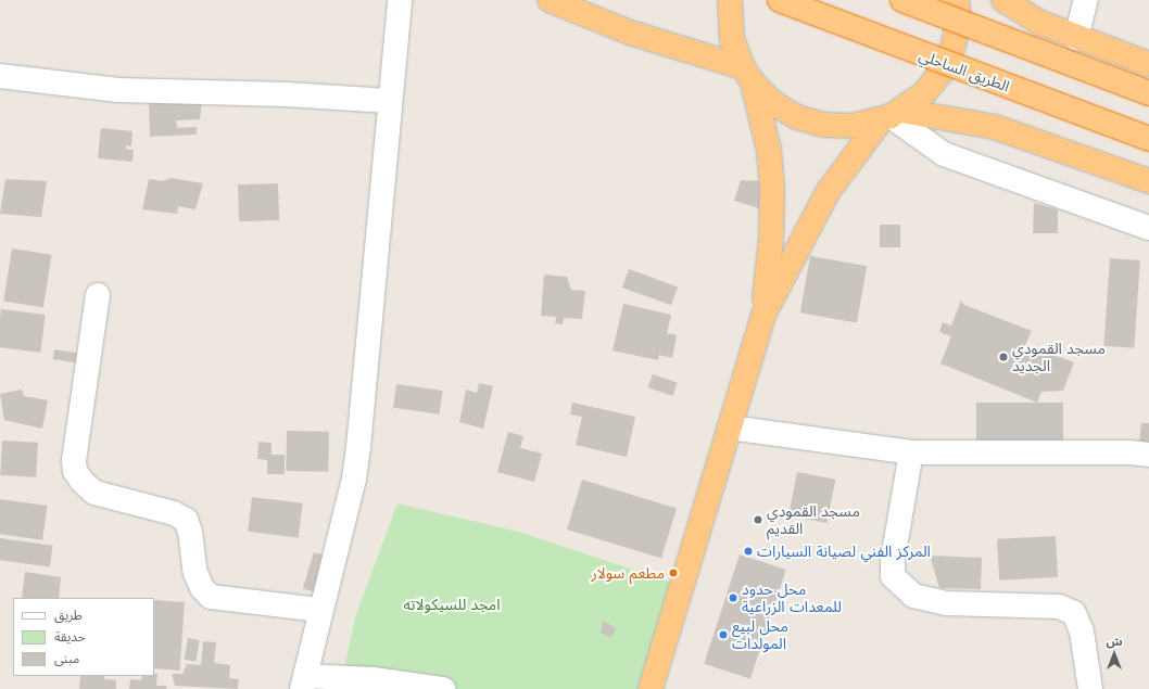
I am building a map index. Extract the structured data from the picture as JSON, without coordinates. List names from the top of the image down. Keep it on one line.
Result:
{"streets":{"highway":["الطريق الساحلي"]},"parks":["امجد للسيكولاته"],"places":["مسجد القمودي الجديد","مسجد القمودي القديم","المركز الفني لصيانة السيارات","مطعم سولار","محل حدود للمعدات الزراعية","محل لبيع المولدات"],"legend":["طريق","حديقة","مبنى"],"north":"top"}
